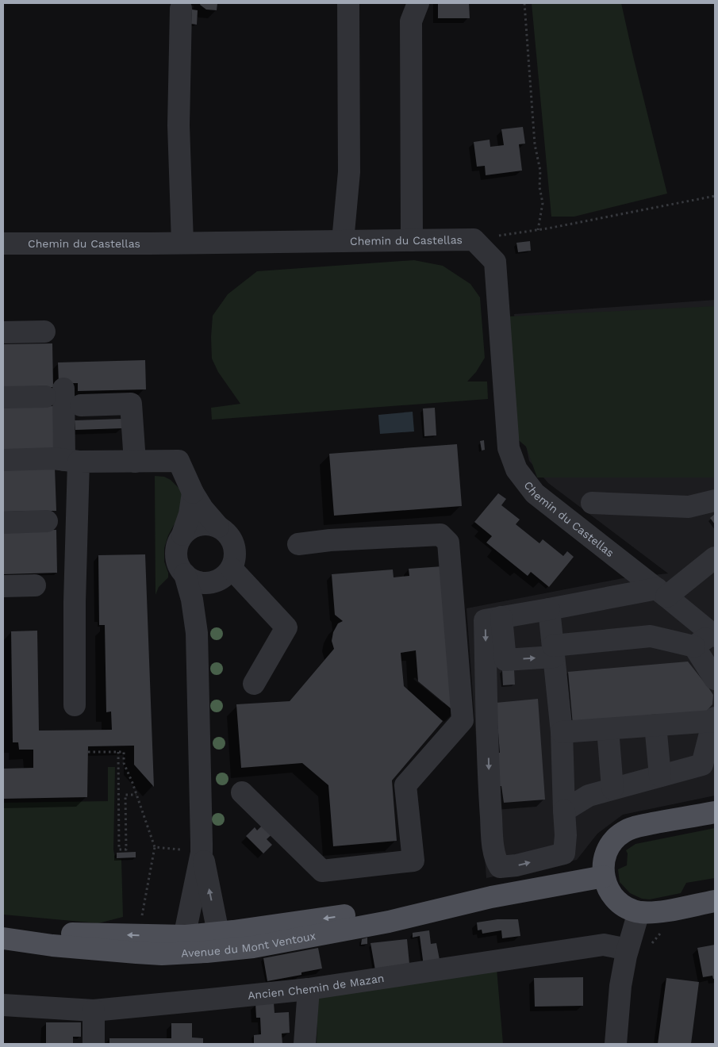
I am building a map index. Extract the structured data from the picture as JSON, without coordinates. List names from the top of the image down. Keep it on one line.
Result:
{"streets":{"main road":["Avenue du Mont Ventoux"],"street":["Chemin du Castellas","Ancien Chemin de Mazan"]}}
